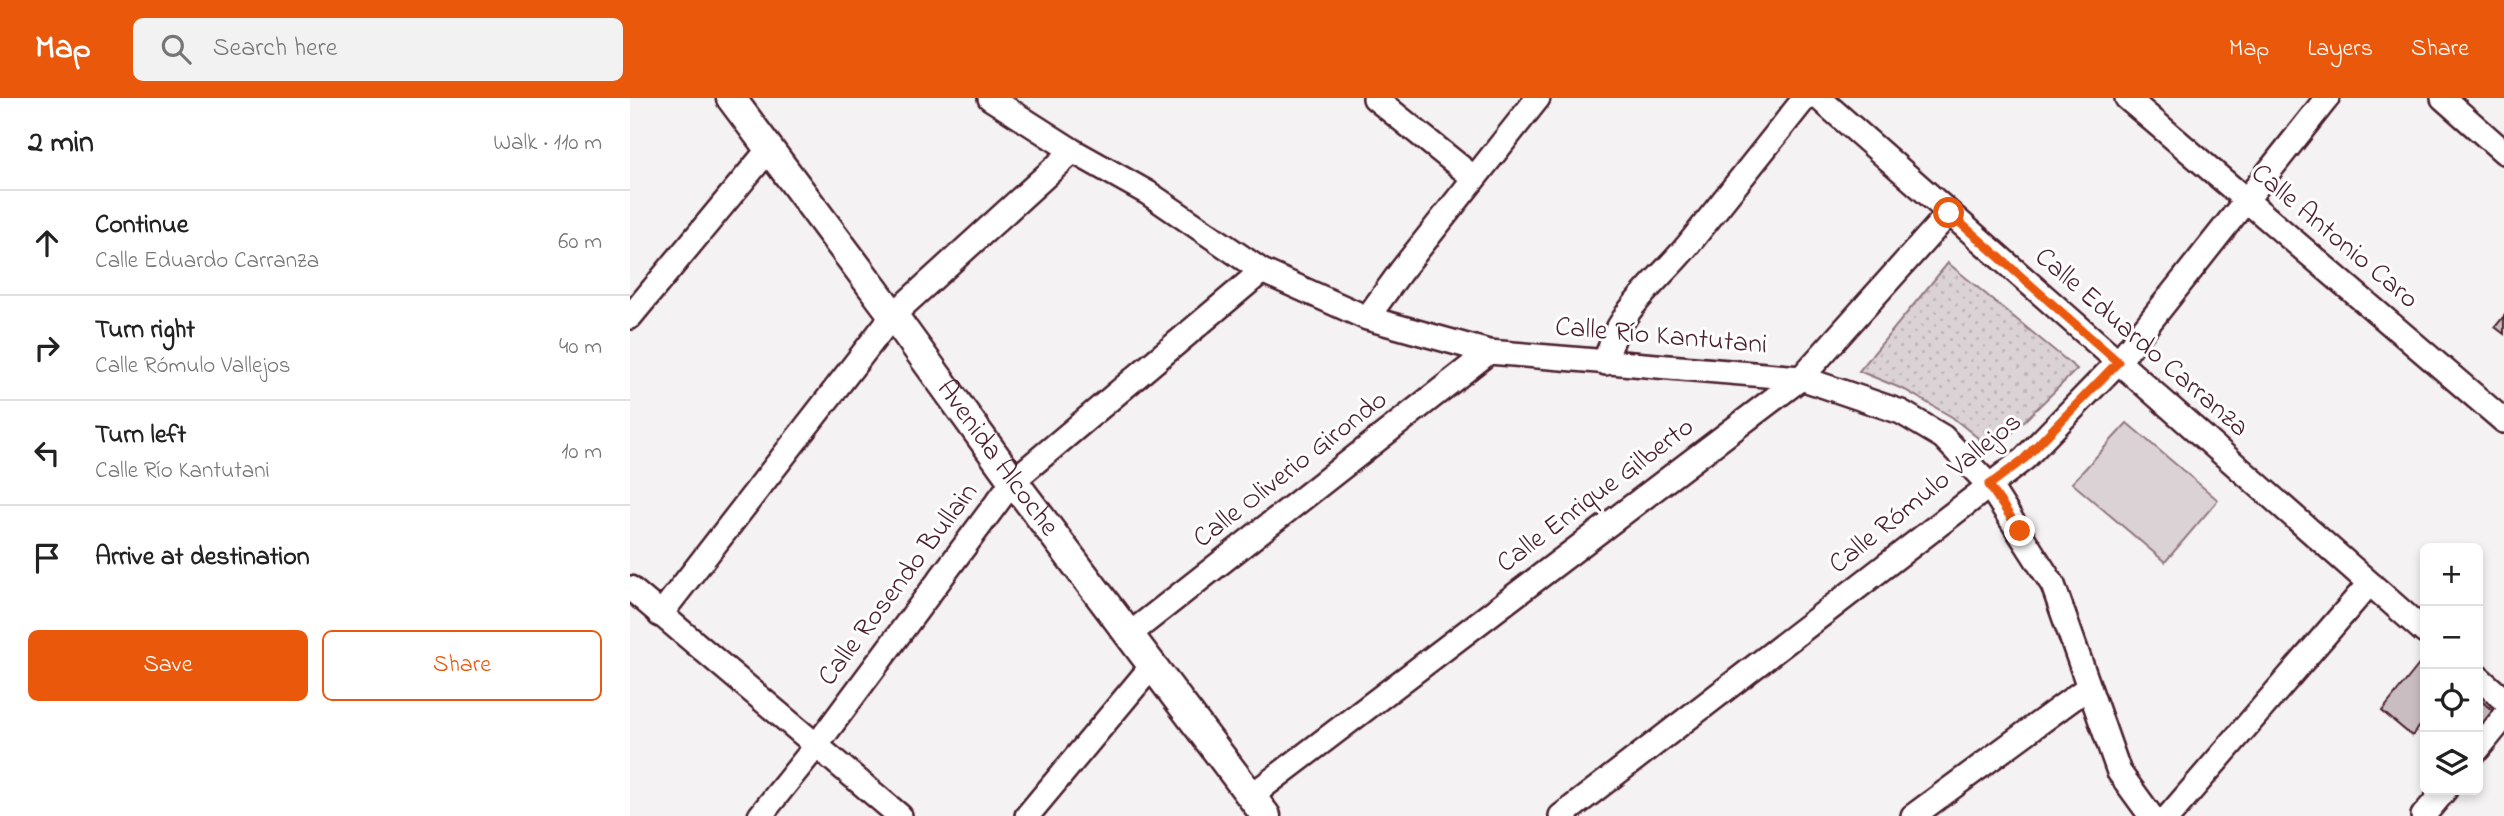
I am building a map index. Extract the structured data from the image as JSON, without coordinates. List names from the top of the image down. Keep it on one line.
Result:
{"streets":{"street":["Calle Antonio Caro","Calle Río Kantutani","Calle Eduardo Carranza","Avenida Alcoche","Calle Oliverio Girondo","Calle Rómulo Vallejos","Calle Enrique Gilberto","Calle Rosendo Bullain"]},"crossings":[["Calle Antonio Caro","Calle Rómulo Vallejos"],["Calle Río Kantutani","Calle Oliverio Girondo"],["Calle Río Kantutani","Calle Rómulo Vallejos"],["Calle Río Kantutani","Calle Enrique Gilberto"],["Calle Río Kantutani","Calle Rosendo Bullain"],["Calle Eduardo Carranza","Calle Rómulo Vallejos"],["Calle Eduardo Carranza","Calle Enrique Gilberto"],["Avenida Alcoche","Calle Oliverio Girondo"],["Avenida Alcoche","Calle Enrique Gilberto"],["Avenida Alcoche","Calle Rosendo Bullain"]],"page":{"header":"Map","search":"Search here","nav":["Map","Layers","Share"],"heading":["2 min","Walk · 110 m"],"list":[["Continue","Calle Eduardo Carranza","60 m"],["Turn right","Calle Rómulo Vallejos","40 m"],["Turn left","Calle Río Kantutani","10 m"],"Arrive at destination"],"map_buttons":["+","−"],"buttons":["Save","Share"]}}
